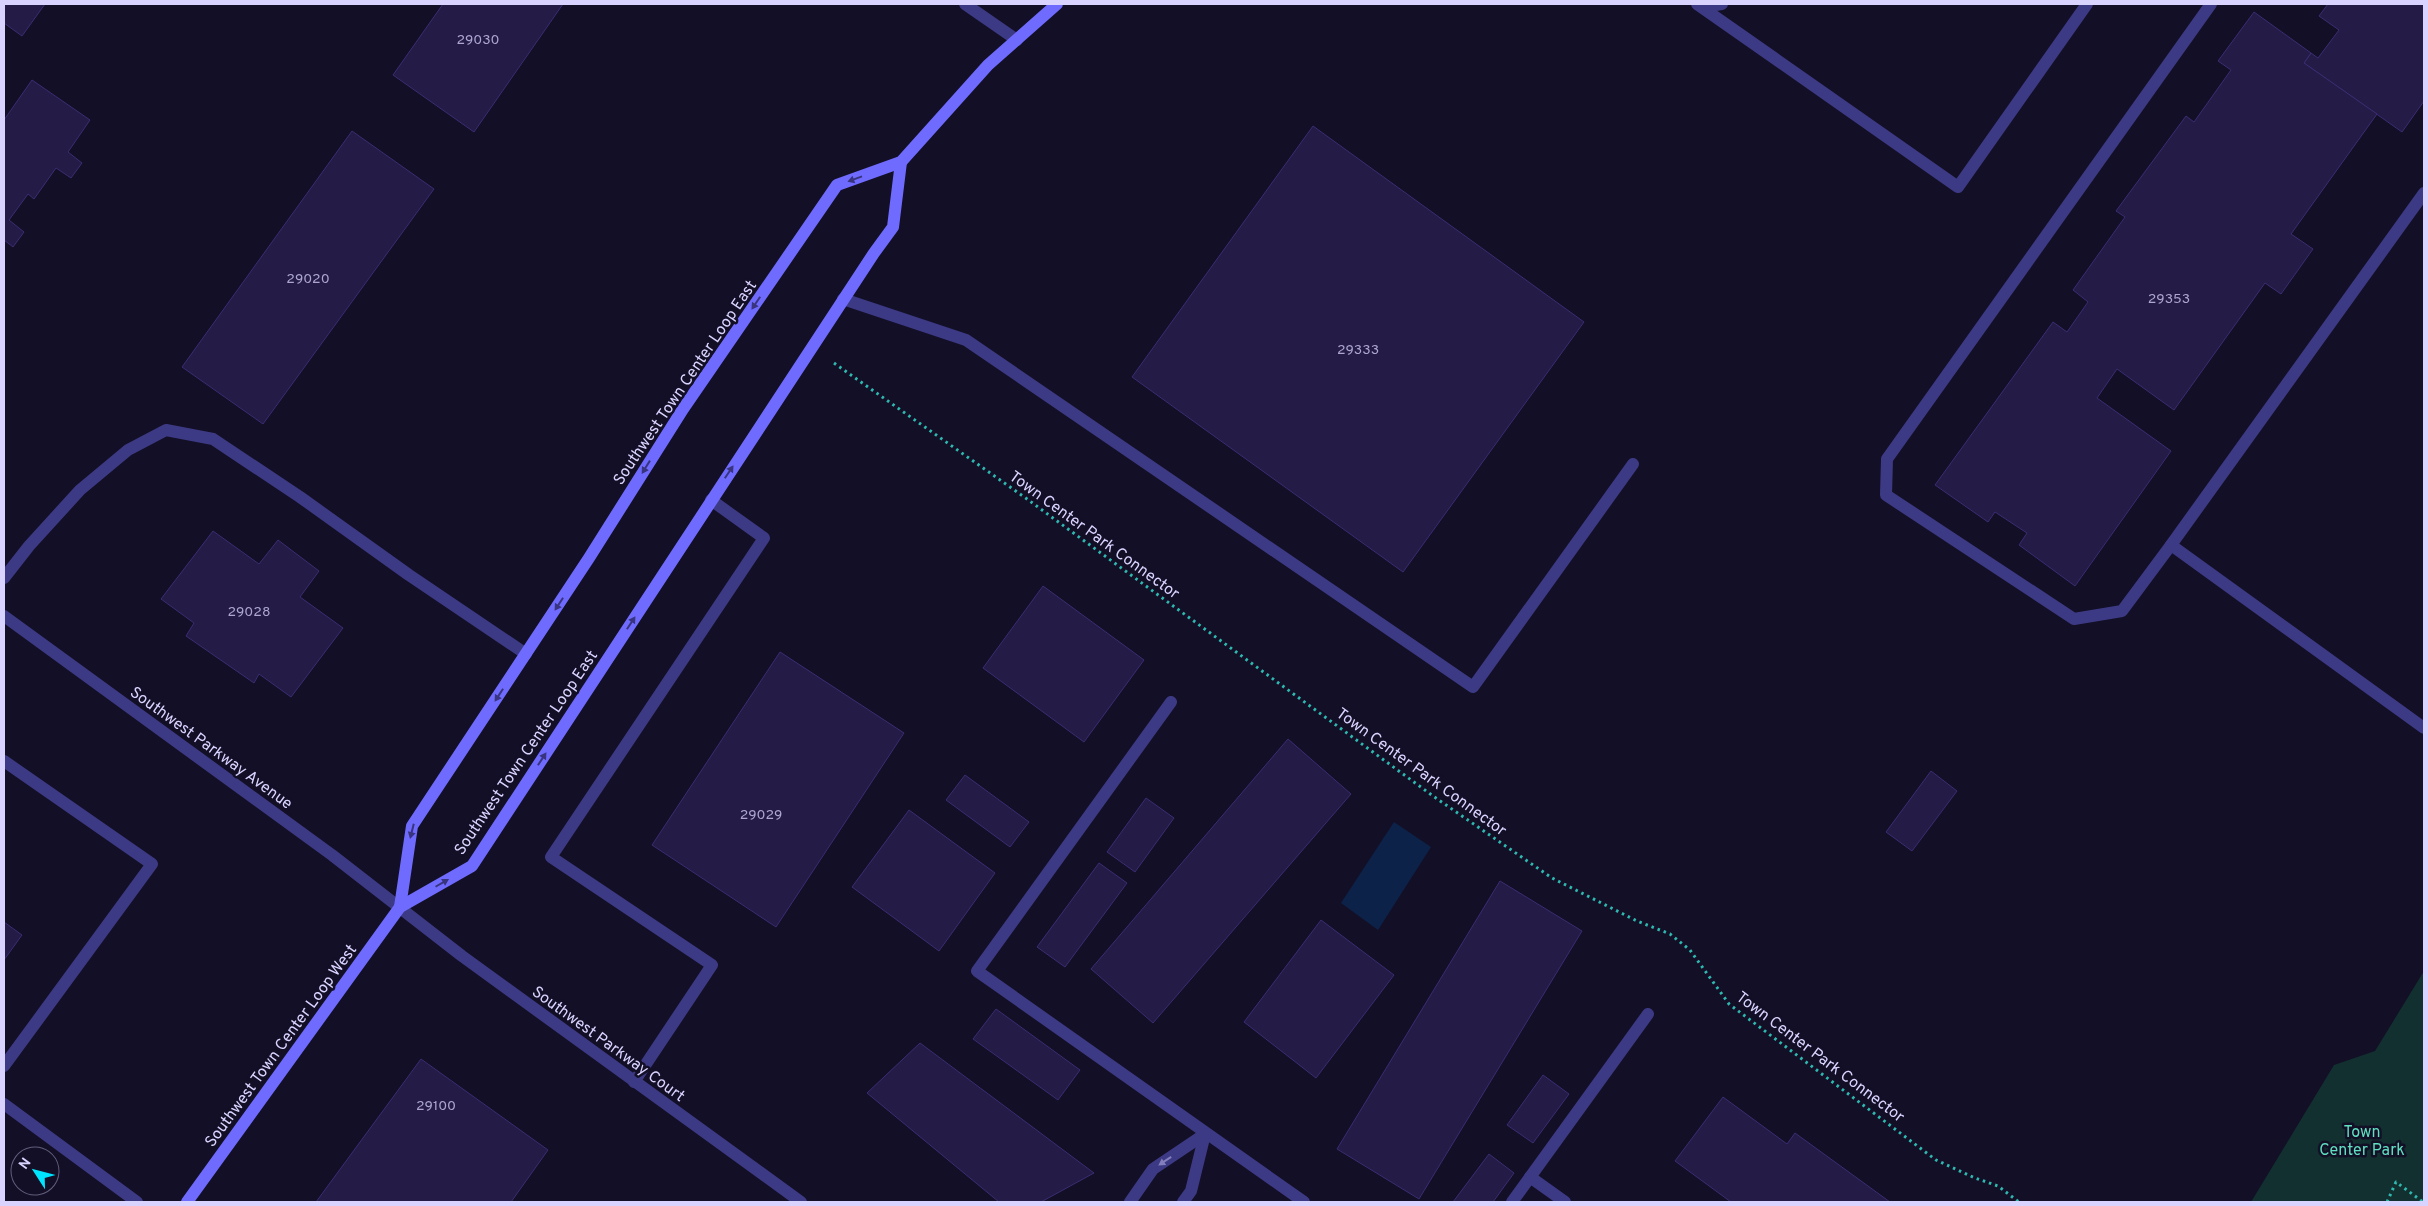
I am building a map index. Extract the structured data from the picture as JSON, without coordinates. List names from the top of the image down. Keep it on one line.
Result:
{"streets":{"main road":["Southwest Town Center Loop East","Southwest Town Center Loop West"],"street":["Southwest Parkway Avenue","Southwest Parkway Court"],"path":["Town Center Park Connector"]},"crossings":[["Southwest Town Center Loop East","Town Center Park Connector"],["Southwest Town Center Loop East","Southwest Parkway Avenue"],["Southwest Town Center Loop East","Southwest Parkway Court"],["Southwest Town Center Loop East","Southwest Town Center Loop West"],["Southwest Parkway Avenue","Southwest Parkway Court"],["Southwest Parkway Avenue","Southwest Town Center Loop West"],["Southwest Parkway Court","Southwest Town Center Loop West"]],"parks":["Town Center Park"],"house_numbers":["29030","29020","29353","29333","29028","29029","29100"],"north":"top left"}
